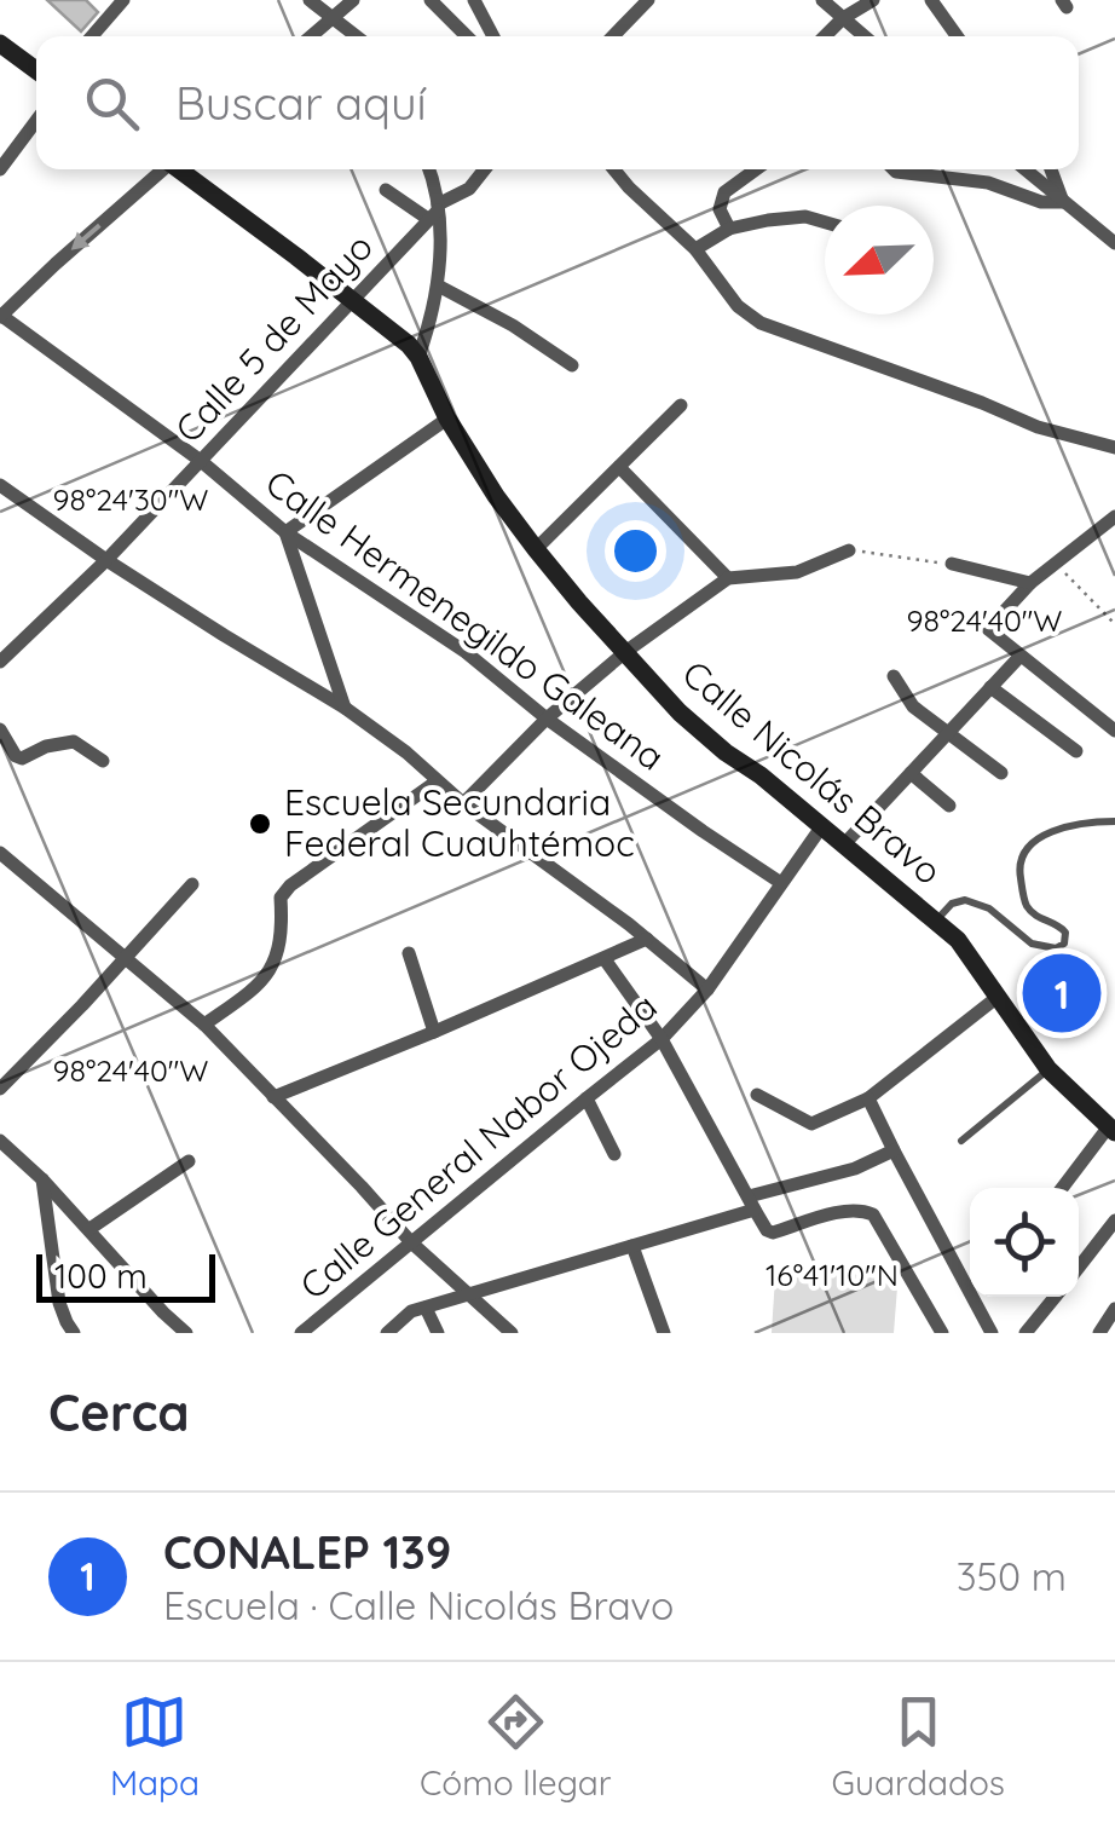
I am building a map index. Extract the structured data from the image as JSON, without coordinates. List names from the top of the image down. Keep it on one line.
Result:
{"streets":{"street":["Calle 5 de Mayo","Calle Hermenegildo Galeana","Calle Nicolás Bravo","Calle General Nabor Ojeda"]},"crossings":[["Calle 5 de Mayo","Calle Hermenegildo Galeana"],["Calle 5 de Mayo","Calle Nicolás Bravo"],["Calle Hermenegildo Galeana","Calle General Nabor Ojeda"],["Calle Nicolás Bravo","Calle General Nabor Ojeda"]],"places":["Escuela Secundaria Federal Cuauhtémoc"],"scale_bar":"100 m","north":"bottom left","page":{"search":"Buscar aquí","pins":"1","scale":"100 m","heading":"Cerca","list":[{"mark":"1","name":"CONALEP 139","note":"Escuela · Calle Nicolás Bravo","value":"350 m"}],"nav":["Mapa","Cómo llegar","Guardados"]},"coordinates":["98°24'30\"W","98°24'40\"W","16°41'10\"N"]}
